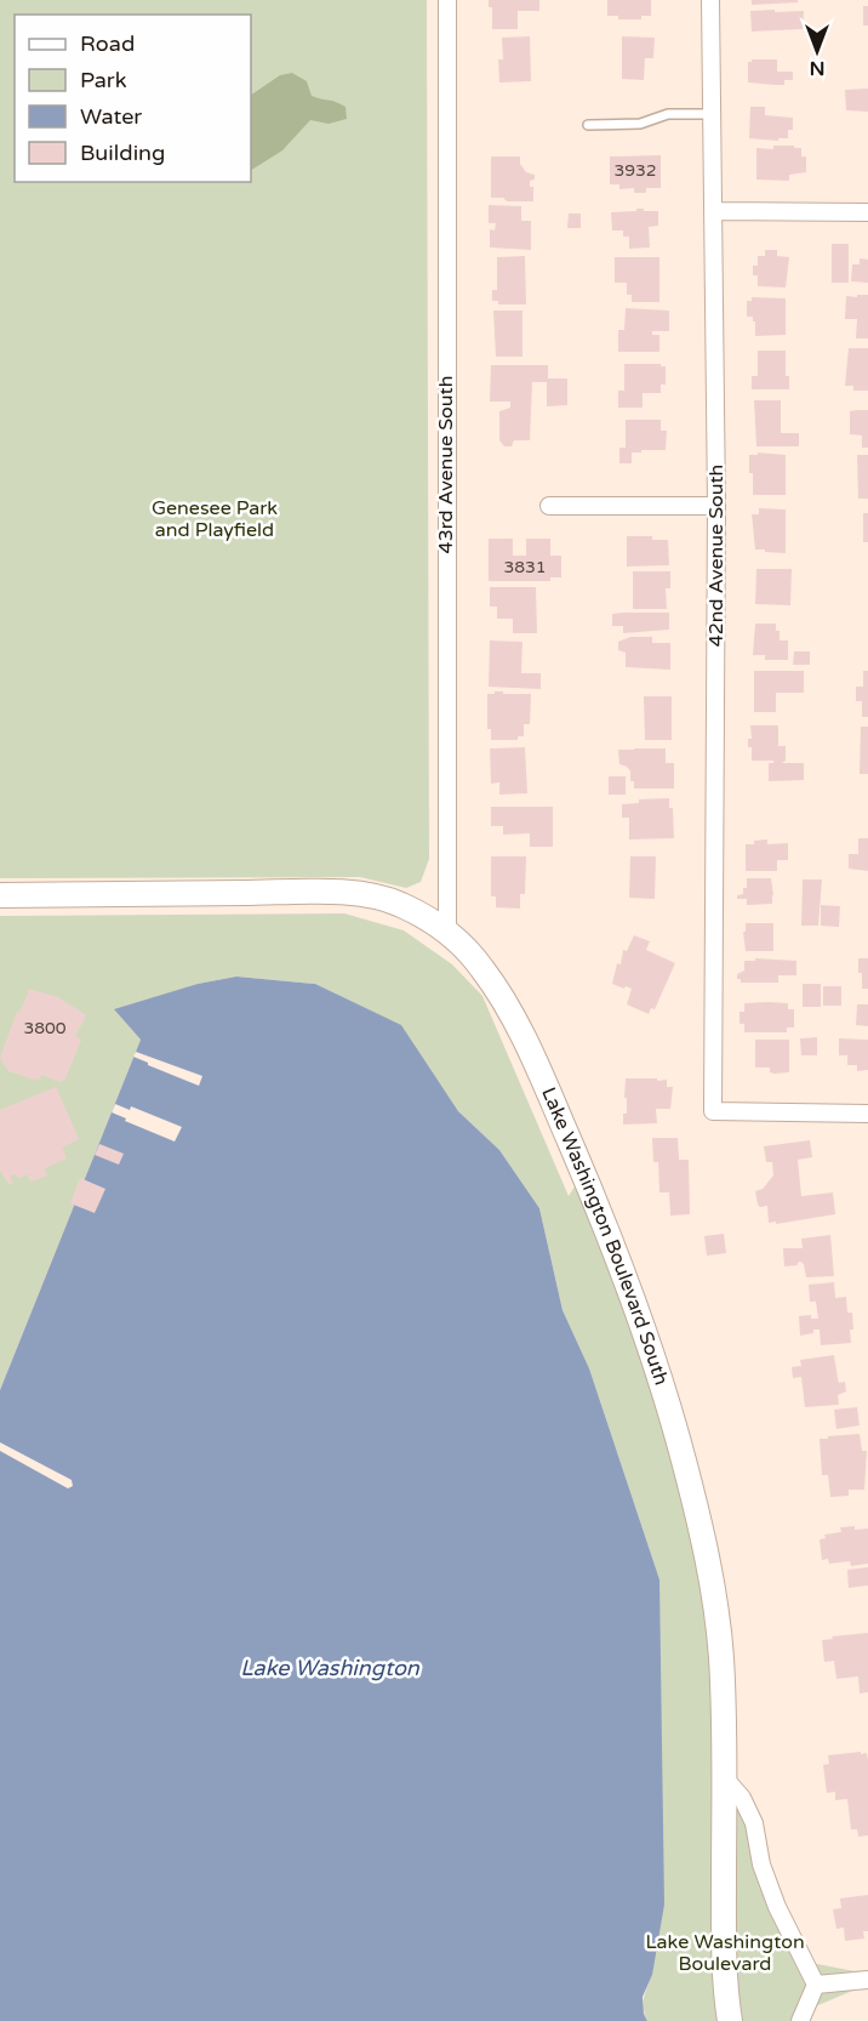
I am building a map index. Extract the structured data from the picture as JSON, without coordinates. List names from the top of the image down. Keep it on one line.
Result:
{"streets":{"main road":["Lake Washington Boulevard South"],"street":["43rd Avenue South","42nd Avenue South"]},"crossings":[["43rd Avenue South","Lake Washington Boulevard South"]],"water":["Lake Washington"],"parks":["Genesee Park and Playfield","Lake Washington Boulevard"],"house_numbers":["3932","3831","3800"],"legend":["Road","Park","Water","Building"],"north":"bottom"}
